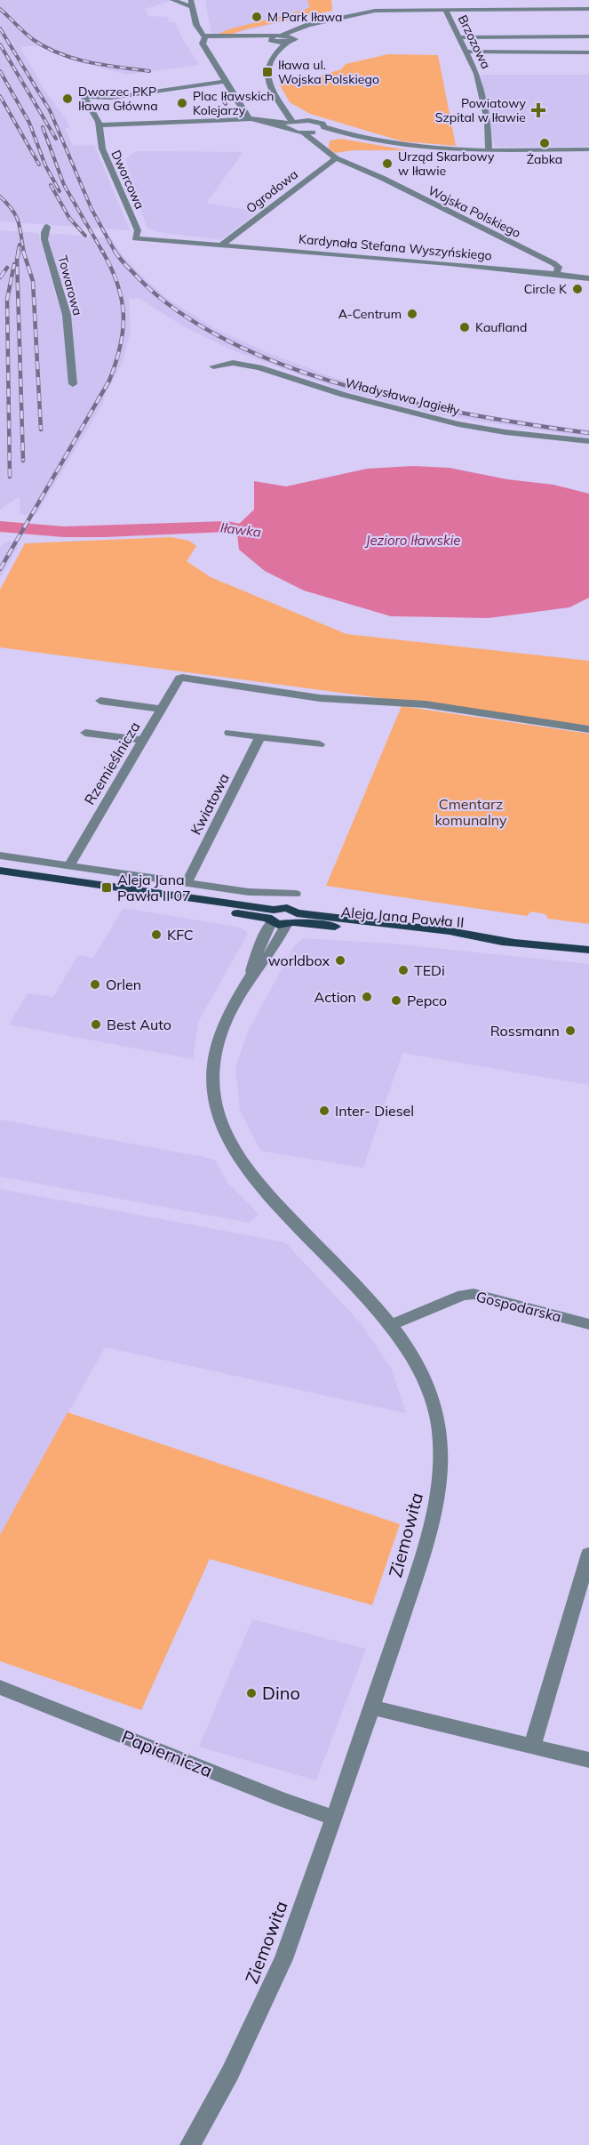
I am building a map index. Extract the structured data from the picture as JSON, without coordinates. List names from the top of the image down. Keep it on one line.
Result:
{"streets":{"main road":["Aleja Jana Pawła II"],"street":["Brzozowa","Dworcowa","Ogrodowa","Wojska Polskiego","Kardynała Stefana Wyszyńskiego","Towarowa","Władysława Jagiełły","Rzemieślnicza","Kwiatowa","Gospodarska","Ziemowita","Papiernicza"]},"crossings":[["Dworcowa","Kardynała Stefana Wyszyńskiego"],["Ogrodowa","Wojska Polskiego"],["Ogrodowa","Kardynała Stefana Wyszyńskiego"],["Wojska Polskiego","Kardynała Stefana Wyszyńskiego"],["Aleja Jana Pawła II","Ziemowita"],["Gospodarska","Ziemowita"],["Ziemowita","Papiernicza"]],"water":["Iławka","Jezioro Iławskie"],"parks":["Cmentarz komunalny"],"places":{"other":["M Park Iława","Dworzec PKP Iława Główna","Plac Iławskich Kolejarzy","Żabka","Urząd Skarbowy w Iławie","Circle K","A-Centrum","Kaufland","KFC","worldbox","TEDi","Orlen","Action","Pepco","Best Auto","Rossmann","Inter- Diesel","Dino"],"transit":["Iława ul. Wojska Polskiego","Aleja Jana Pawła II 07"],"health":["Powiatowy Szpital w Iławie"]}}
